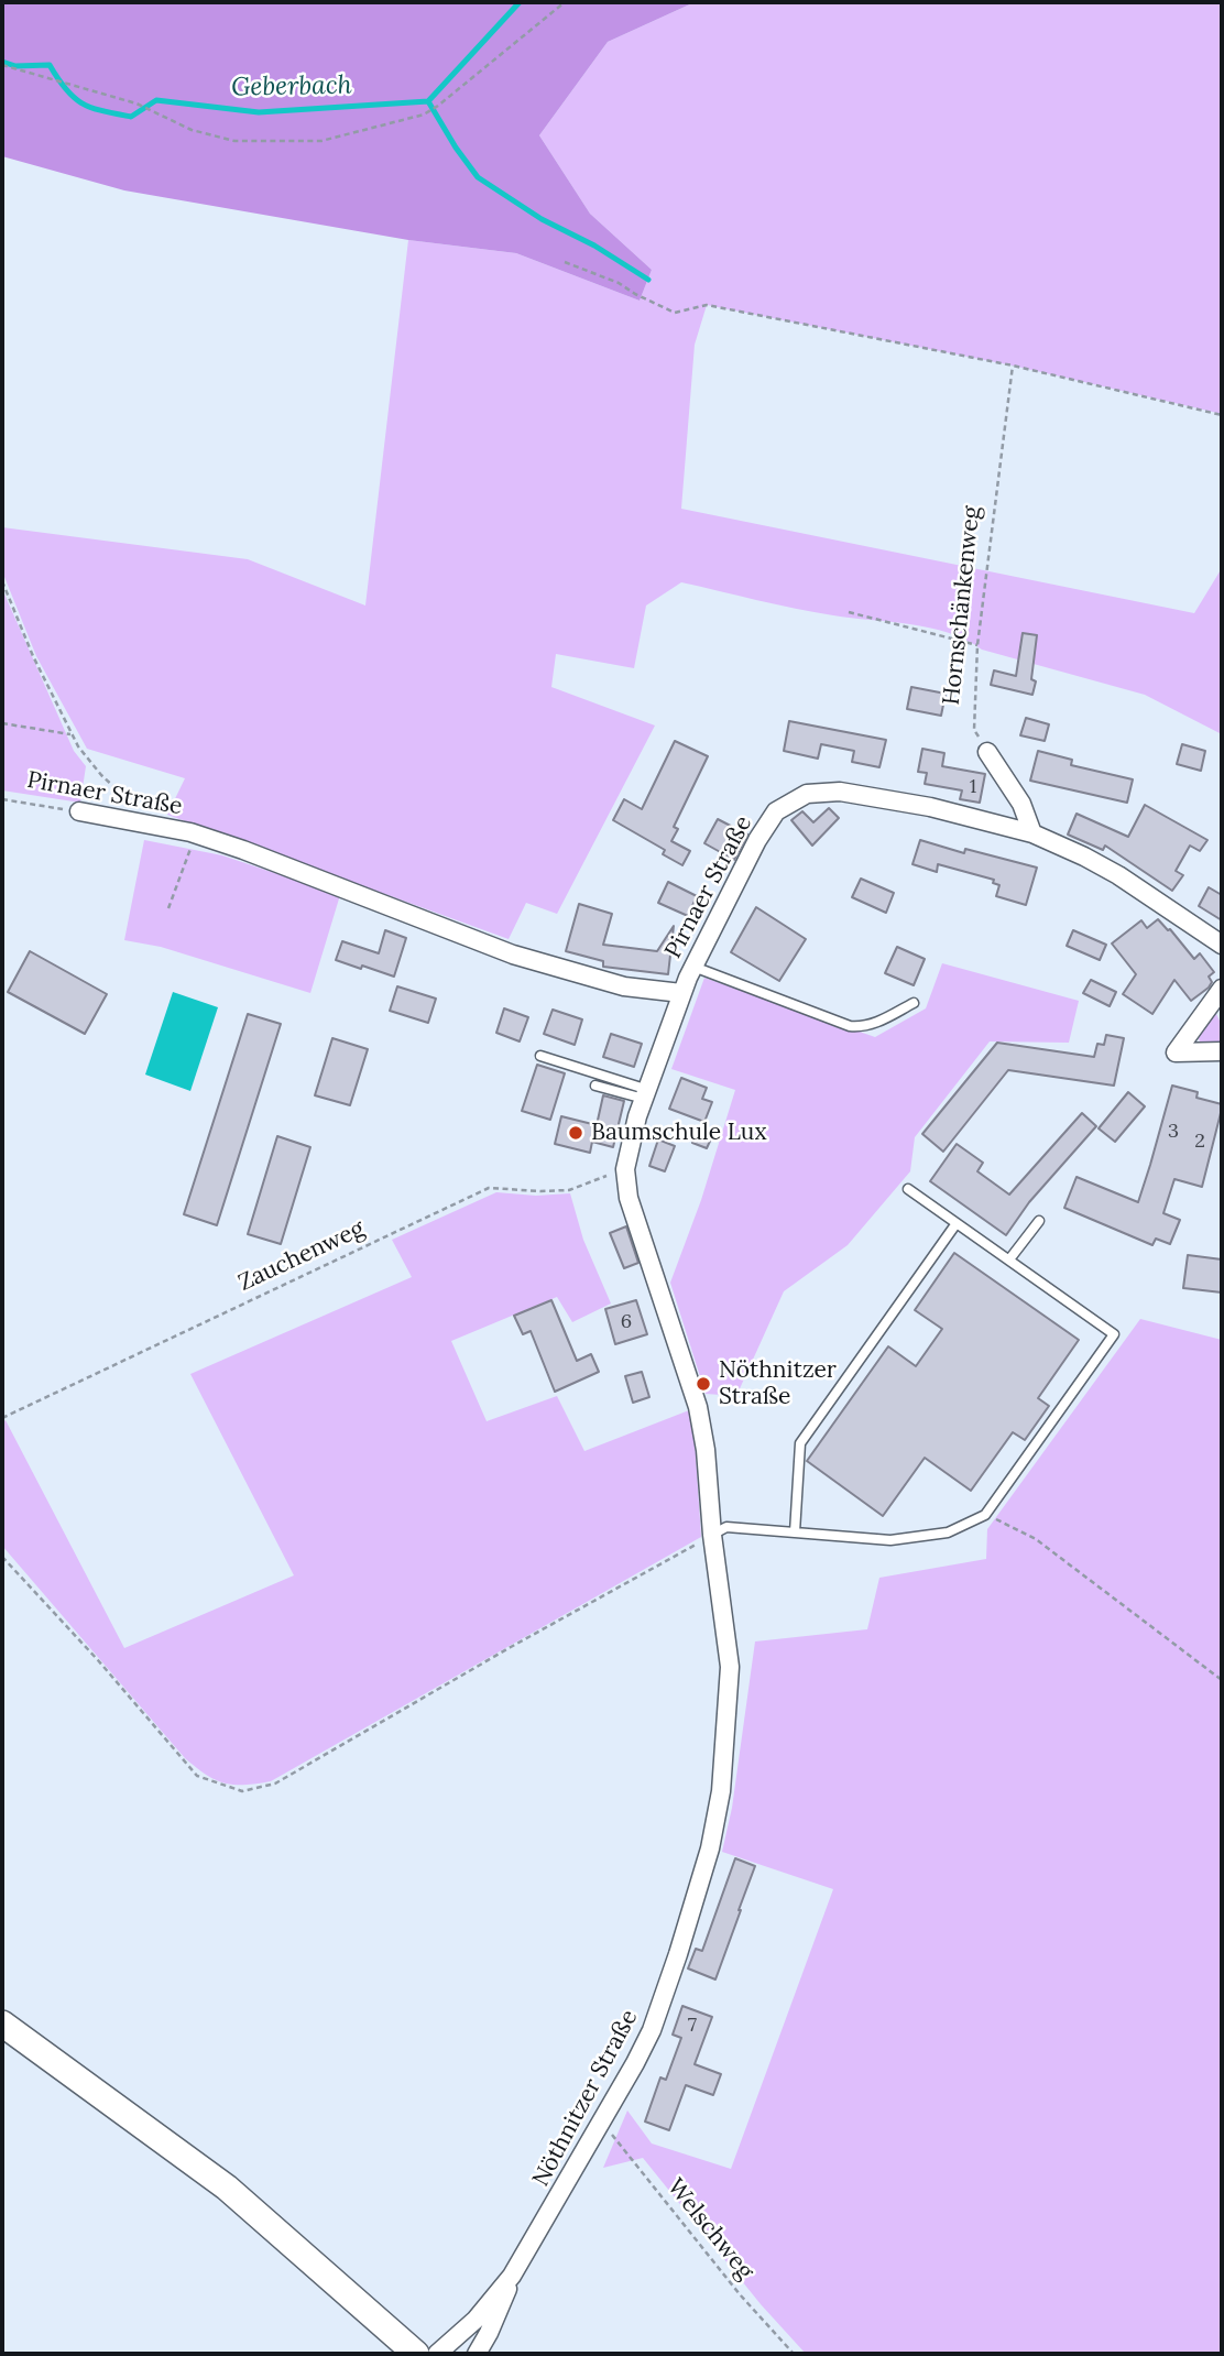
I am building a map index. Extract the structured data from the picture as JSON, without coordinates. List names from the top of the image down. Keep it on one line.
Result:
{"streets":{"street":["Pirnaer Straße","Nöthnitzer Straße"],"path":["Hornschänkenweg","Zauchenweg","Welschweg"]},"crossings":[["Pirnaer Straße","Nöthnitzer Straße"],["Zauchenweg","Nöthnitzer Straße"],["Nöthnitzer Straße","Welschweg"]],"water":["Geberbach"],"places":["Baumschule Lux","Nöthnitzer Straße"],"house_numbers":["1","3","2","6","7"]}
